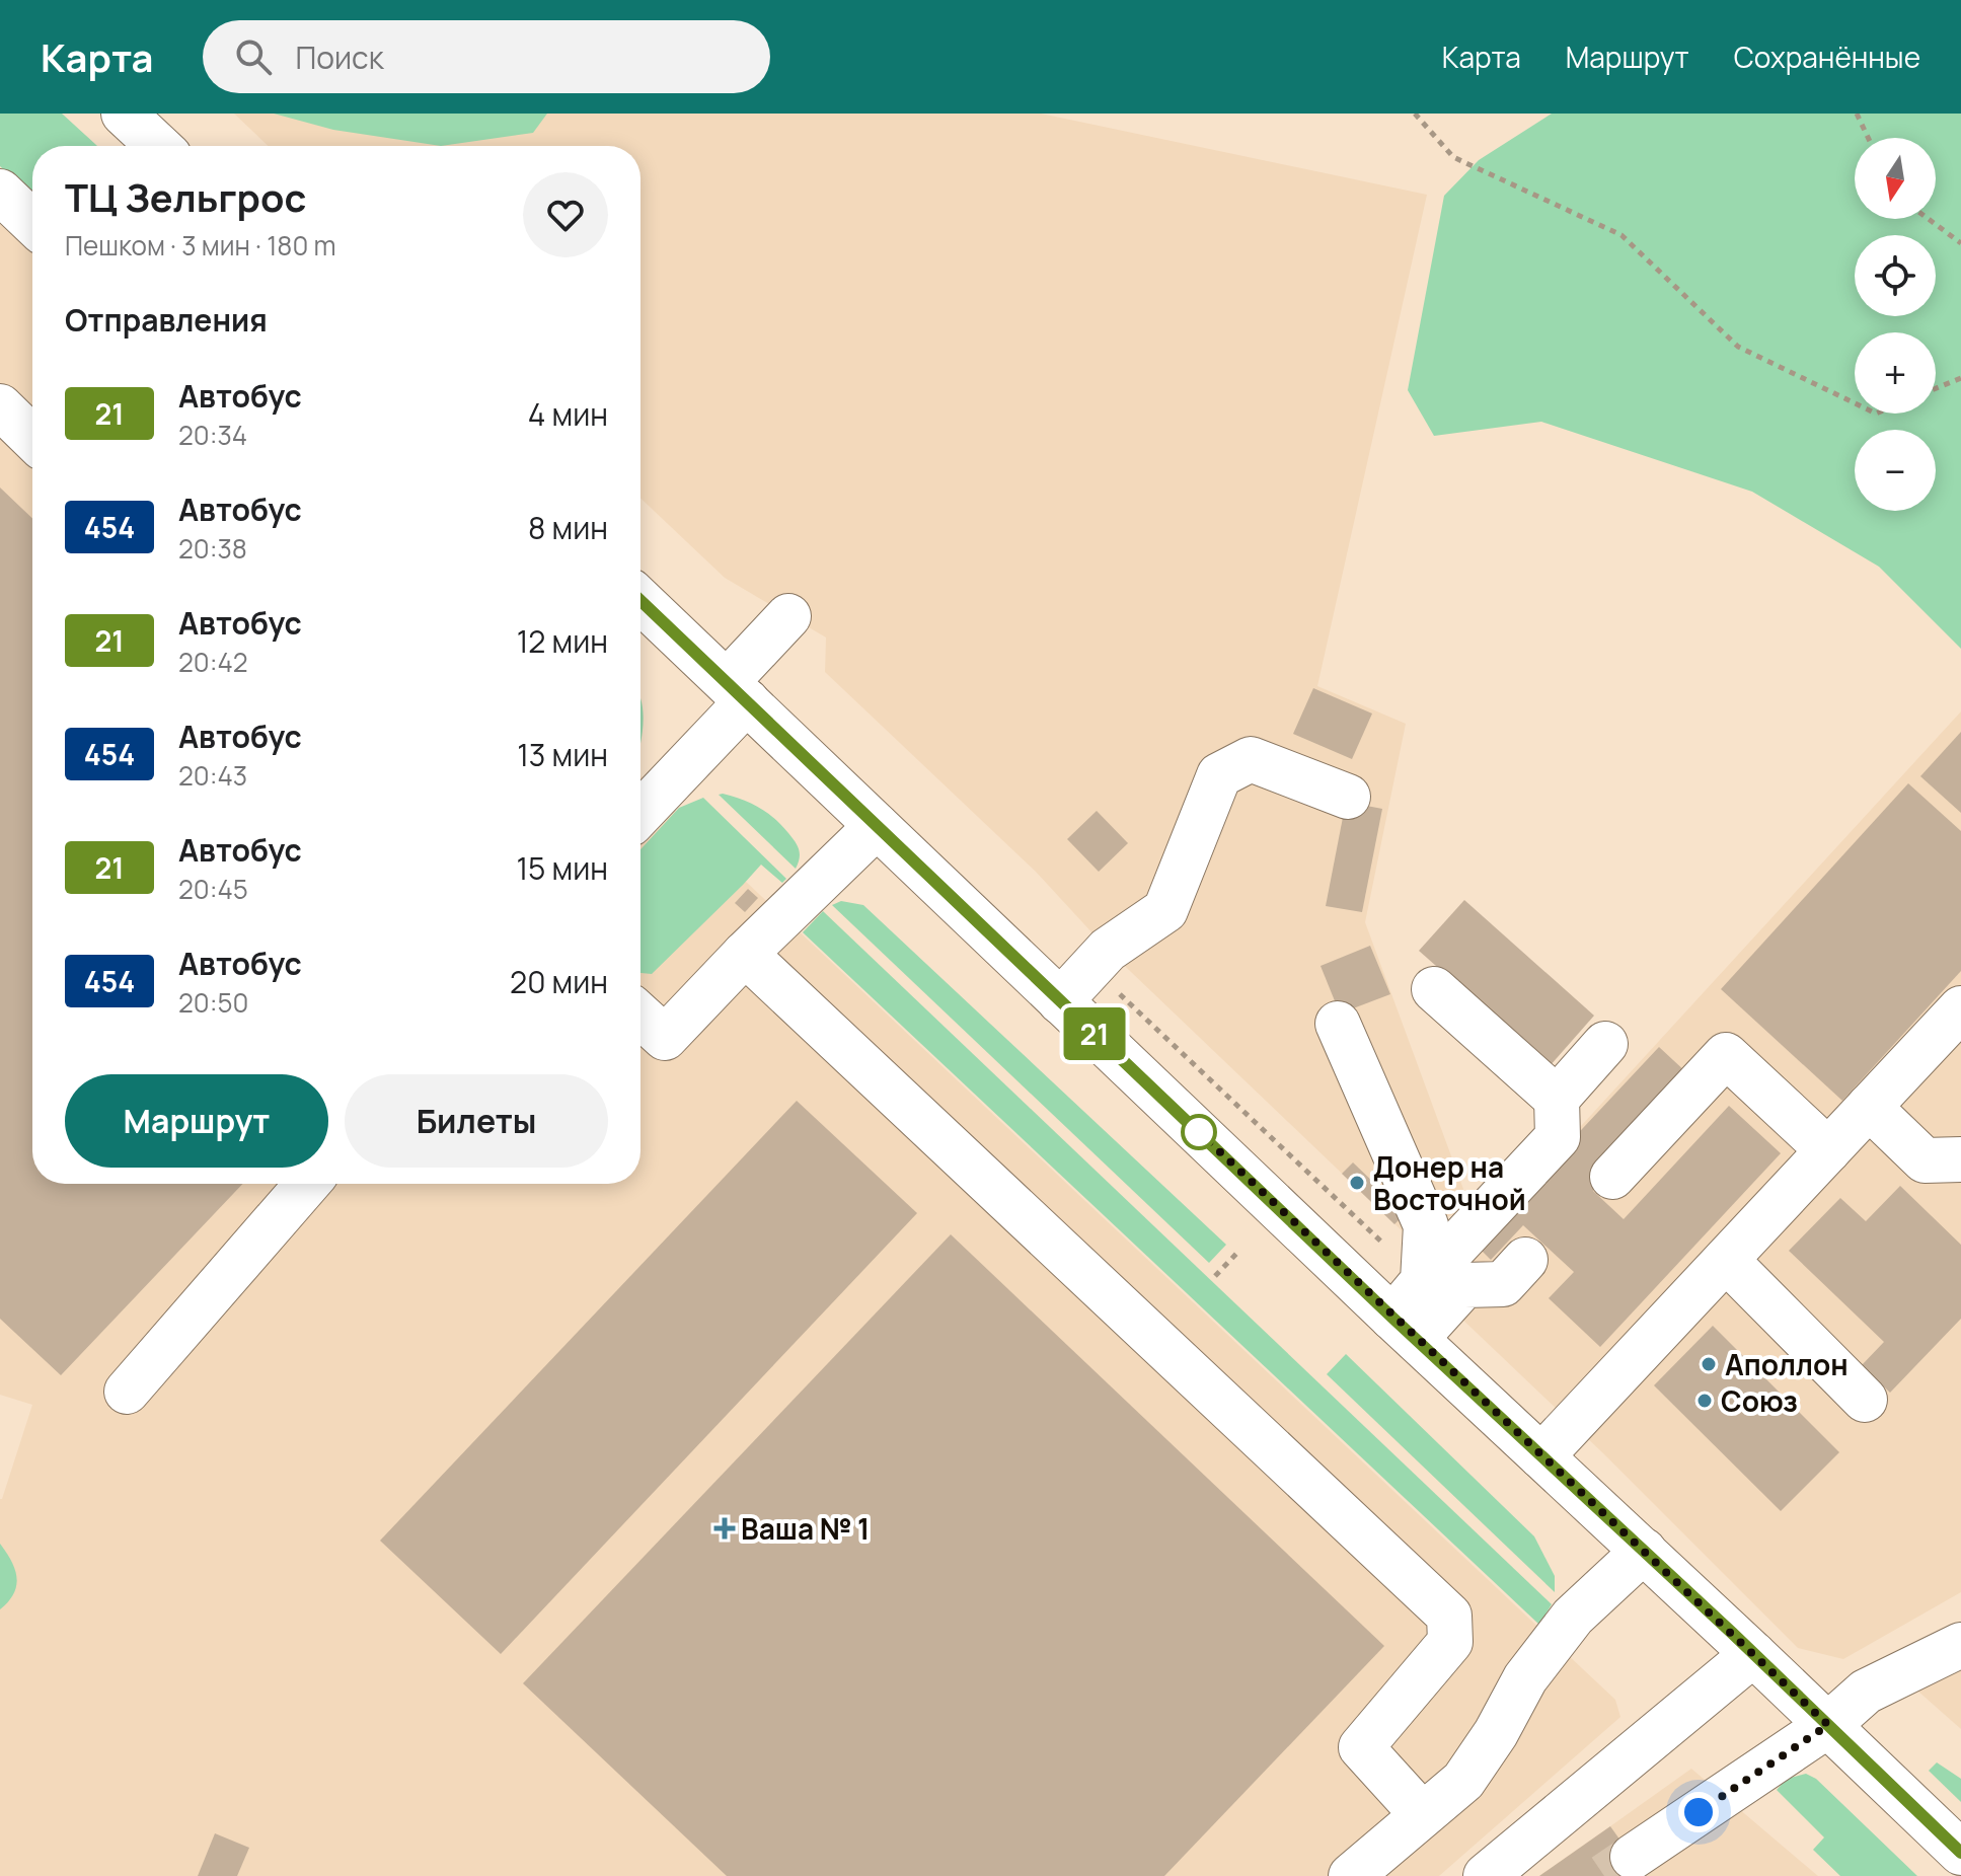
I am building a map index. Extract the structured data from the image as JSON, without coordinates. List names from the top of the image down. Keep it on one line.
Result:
{"places":{"other":["Донер на Восточной","Аполлон","Союз"],"health":["Ваша № 1"]},"lines":["bus line 21"],"north":"bottom","page":{"header":"Карта","search":"Поиск","nav":["Карта","Маршрут","Сохранённые"],"on_map":"21","map_buttons":["+","−"],"heading":[["ТЦ Зельгрос","Пешком · 3 мин · 180 m"],"Отправления"],"list":[{"mark":"21","name":"Автобус","note":"20:34","value":"4 мин"},{"mark":"454","name":"Автобус","note":"20:38","value":"8 мин"},{"mark":"21","name":"Автобус","note":"20:42","value":"12 мин"},{"mark":"454","name":"Автобус","note":"20:43","value":"13 мин"},{"mark":"21","name":"Автобус","note":"20:45","value":"15 мин"},{"mark":"454","name":"Автобус","note":"20:50","value":"20 мин"}],"buttons":["Маршрут","Билеты"]}}
